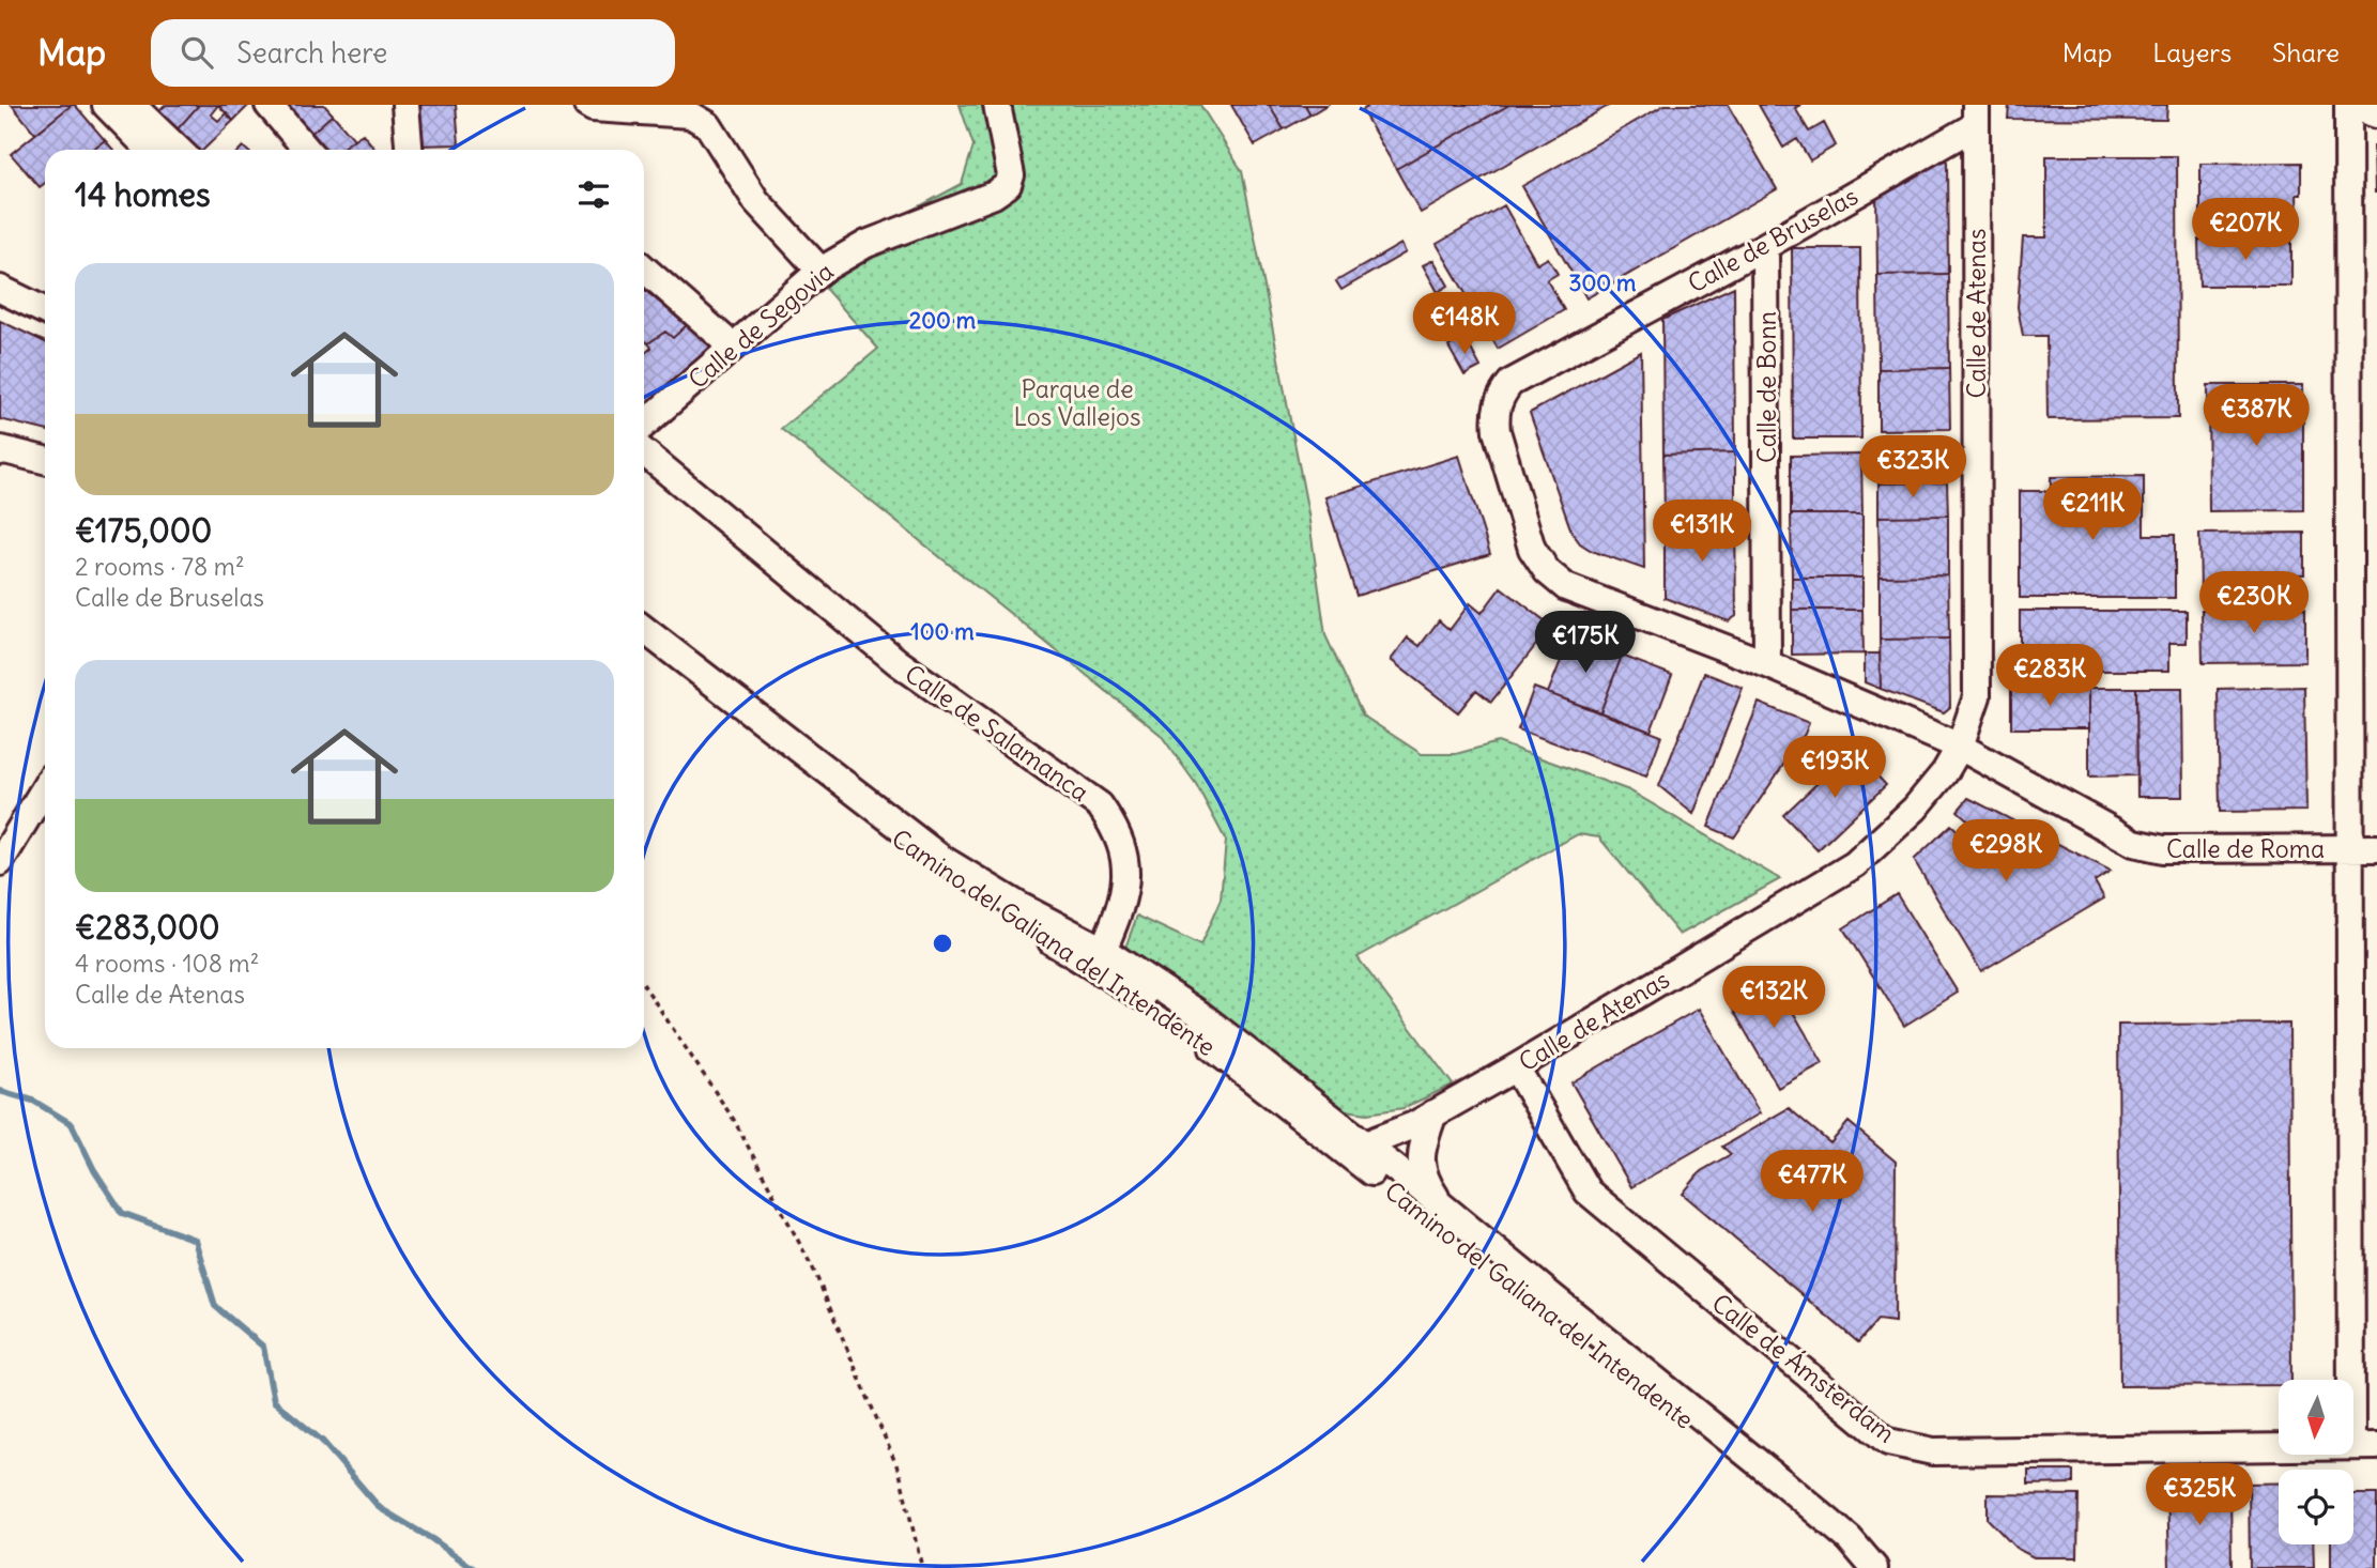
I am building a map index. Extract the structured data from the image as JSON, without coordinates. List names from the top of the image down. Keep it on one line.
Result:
{"streets":{"street":["Calle de Bruselas","Calle de Atenas","Calle de Segovia","Calle de Bonn","Calle de Salamanca","Calle de Roma","Camino del Galiana del Intendente","Calle de Ámsterdam"]},"crossings":[["Calle de Bruselas","Calle de Atenas"],["Calle de Bruselas","Calle de Bonn"],["Calle de Bruselas","Calle de Roma"],["Calle de Atenas","Calle de Roma"],["Calle de Atenas","Camino del Galiana del Intendente"],["Calle de Atenas","Calle de Ámsterdam"],["Calle de Salamanca","Camino del Galiana del Intendente"]],"parks":["Parque de Los Vallejos"],"north":"bottom","page":{"header":"Map","search":"Search here","nav":["Map","Layers","Share"],"heading":"14 homes","price":["€207K","€148K","€387K","€323K","€211K","€131K","€230K","€175K","€283K","€193K","€298K","€132K","€477K","€325K"],"list":[{"name":"€175,000","note":"2 rooms · 78 m² · Calle de Bruselas"},{"name":"€283,000","note":"4 rooms · 108 m² · Calle de Atenas"}]},"rings":["300 m","200 m","100 m"]}
